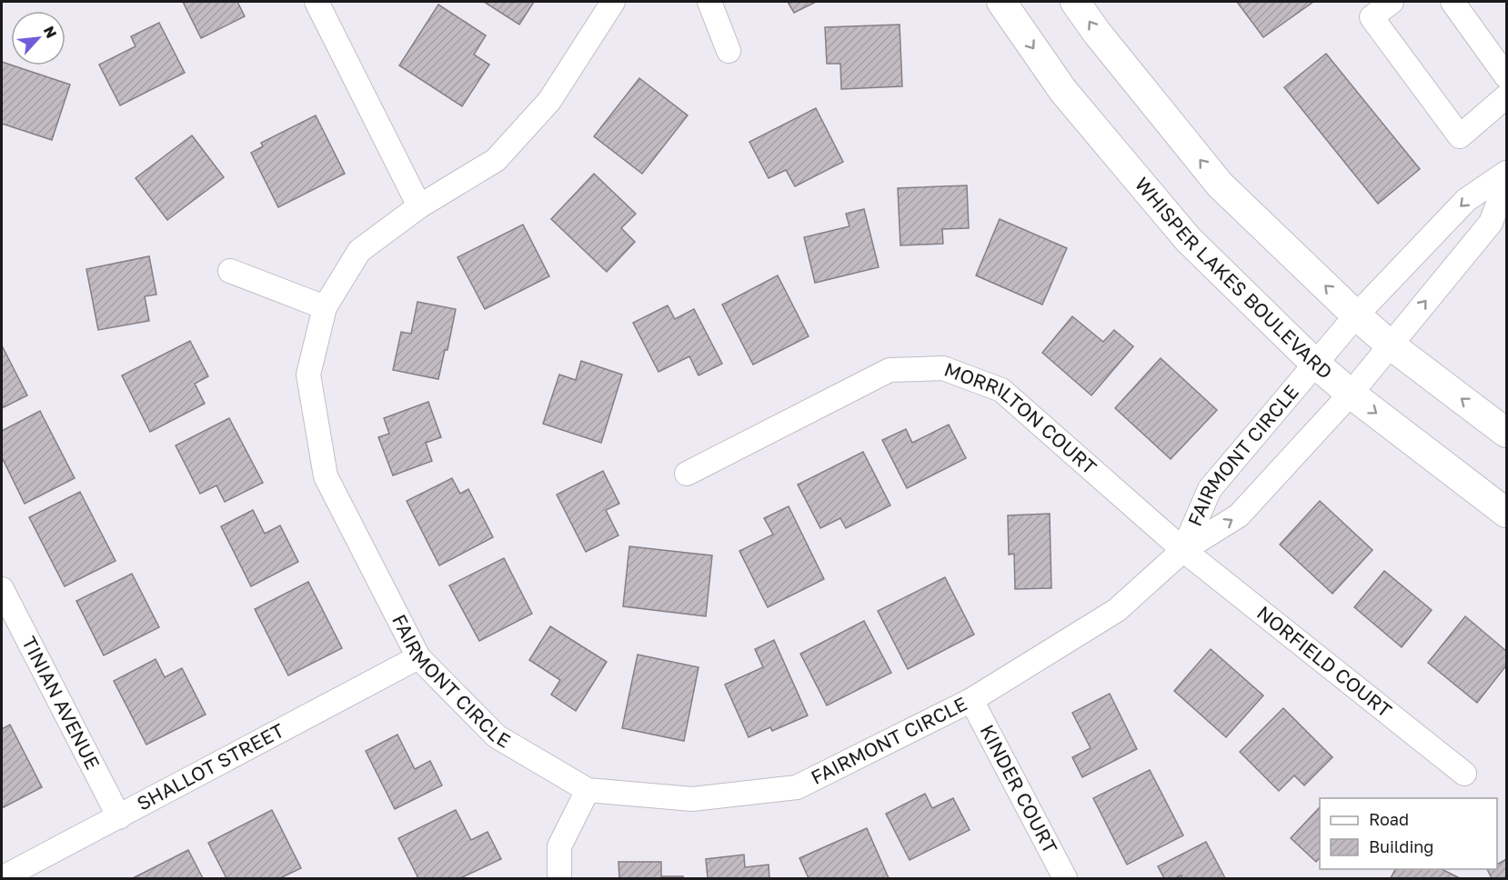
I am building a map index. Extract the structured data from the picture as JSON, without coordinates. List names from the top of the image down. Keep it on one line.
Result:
{"streets":{"street":["WHISPER LAKES BOULEVARD","MORRILTON COURT","FAIRMONT CIRCLE","NORFIELD COURT","TINIAN AVENUE","SHALLOT STREET","KINDER COURT"]},"crossings":[["WHISPER LAKES BOULEVARD","FAIRMONT CIRCLE"],["MORRILTON COURT","FAIRMONT CIRCLE"],["MORRILTON COURT","NORFIELD COURT"],["FAIRMONT CIRCLE","NORFIELD COURT"],["FAIRMONT CIRCLE","SHALLOT STREET"],["FAIRMONT CIRCLE","KINDER COURT"],["TINIAN AVENUE","SHALLOT STREET"]],"legend":["Road","Building"],"north":"top right"}
